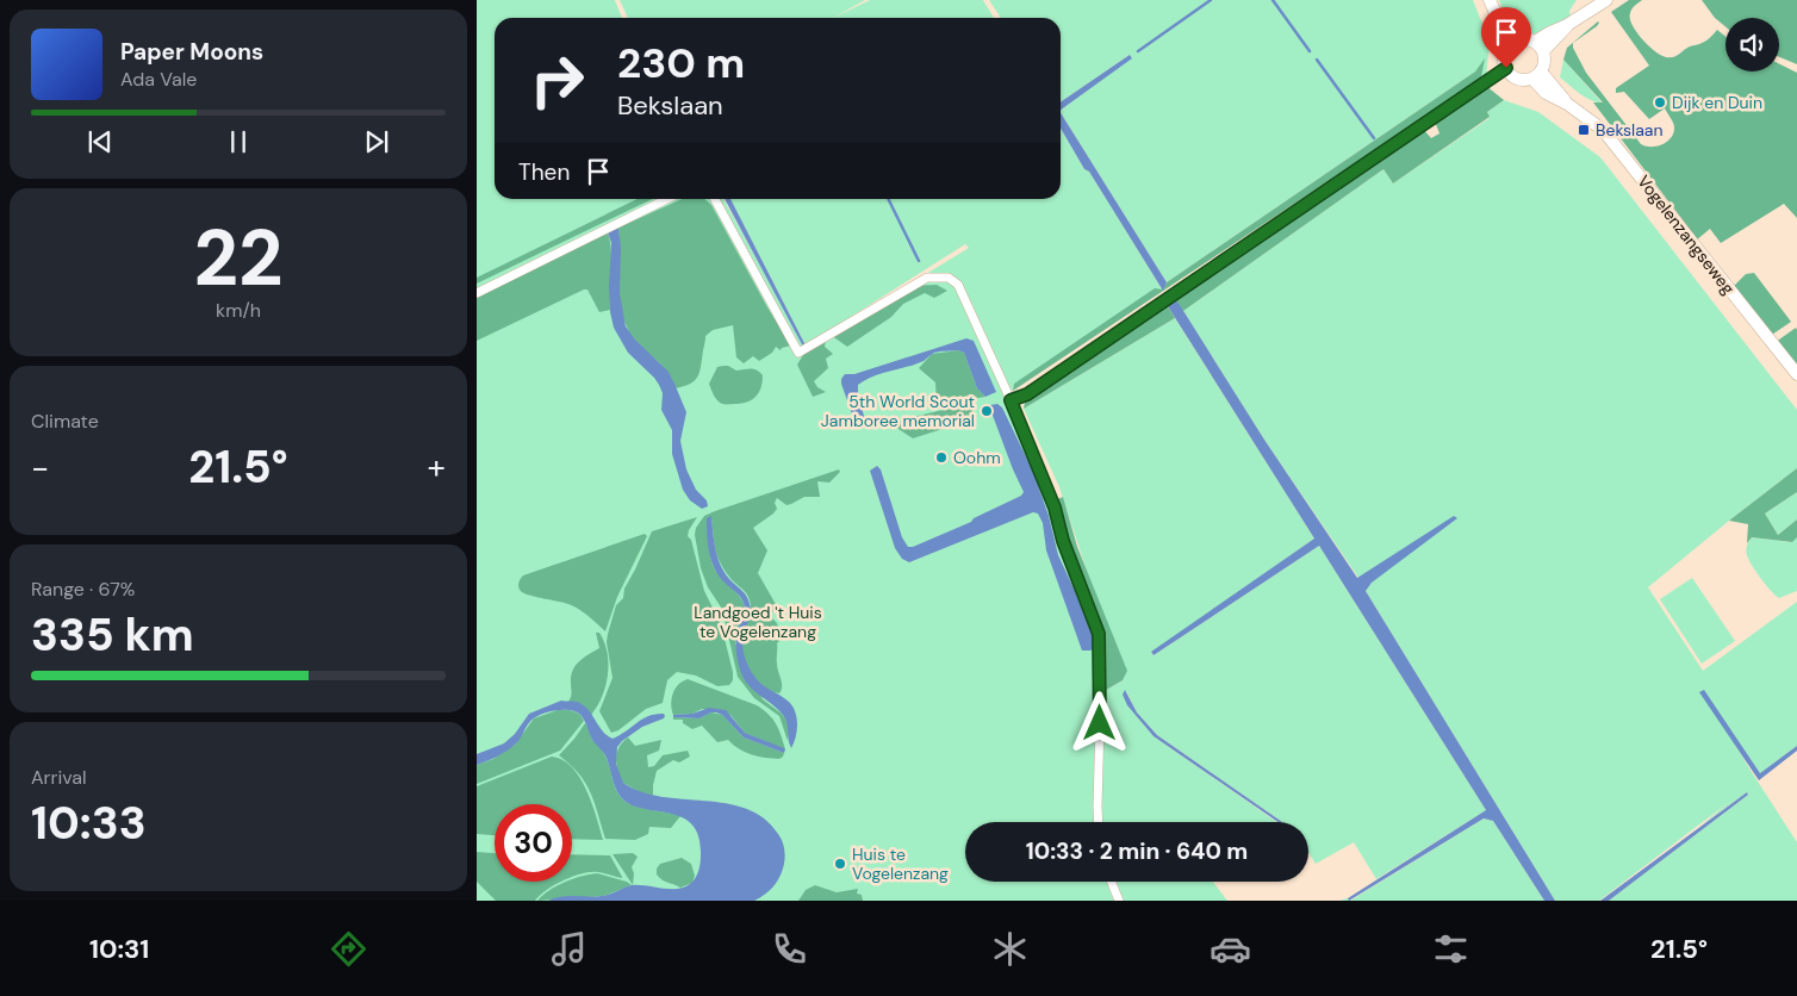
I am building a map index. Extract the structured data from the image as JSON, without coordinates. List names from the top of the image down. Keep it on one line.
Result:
{"streets":{"main road":["Vogelenzangseweg"]},"parks":["Landgoed 't Huis te Vogelenzang"],"places":{"other":["Dijk en Duin","5th World Scout Jamboree memorial","Oohm","Huis te Vogelenzang"],"transit":["Bekslaan"]},"page":{"turn":["230 m","Bekslaan"],"song":["Paper Moons","Ada Vale"],"then":"Then","tile":[["22","km/h"],"Climate",["Range · 67%","335 km"],["Arrival","10:33"]],"heat":["−","21.5°","+"],"limit":"30","trip":"10:33 · 2 min · 640 m","tabs":["10:31","21.5°"]}}
